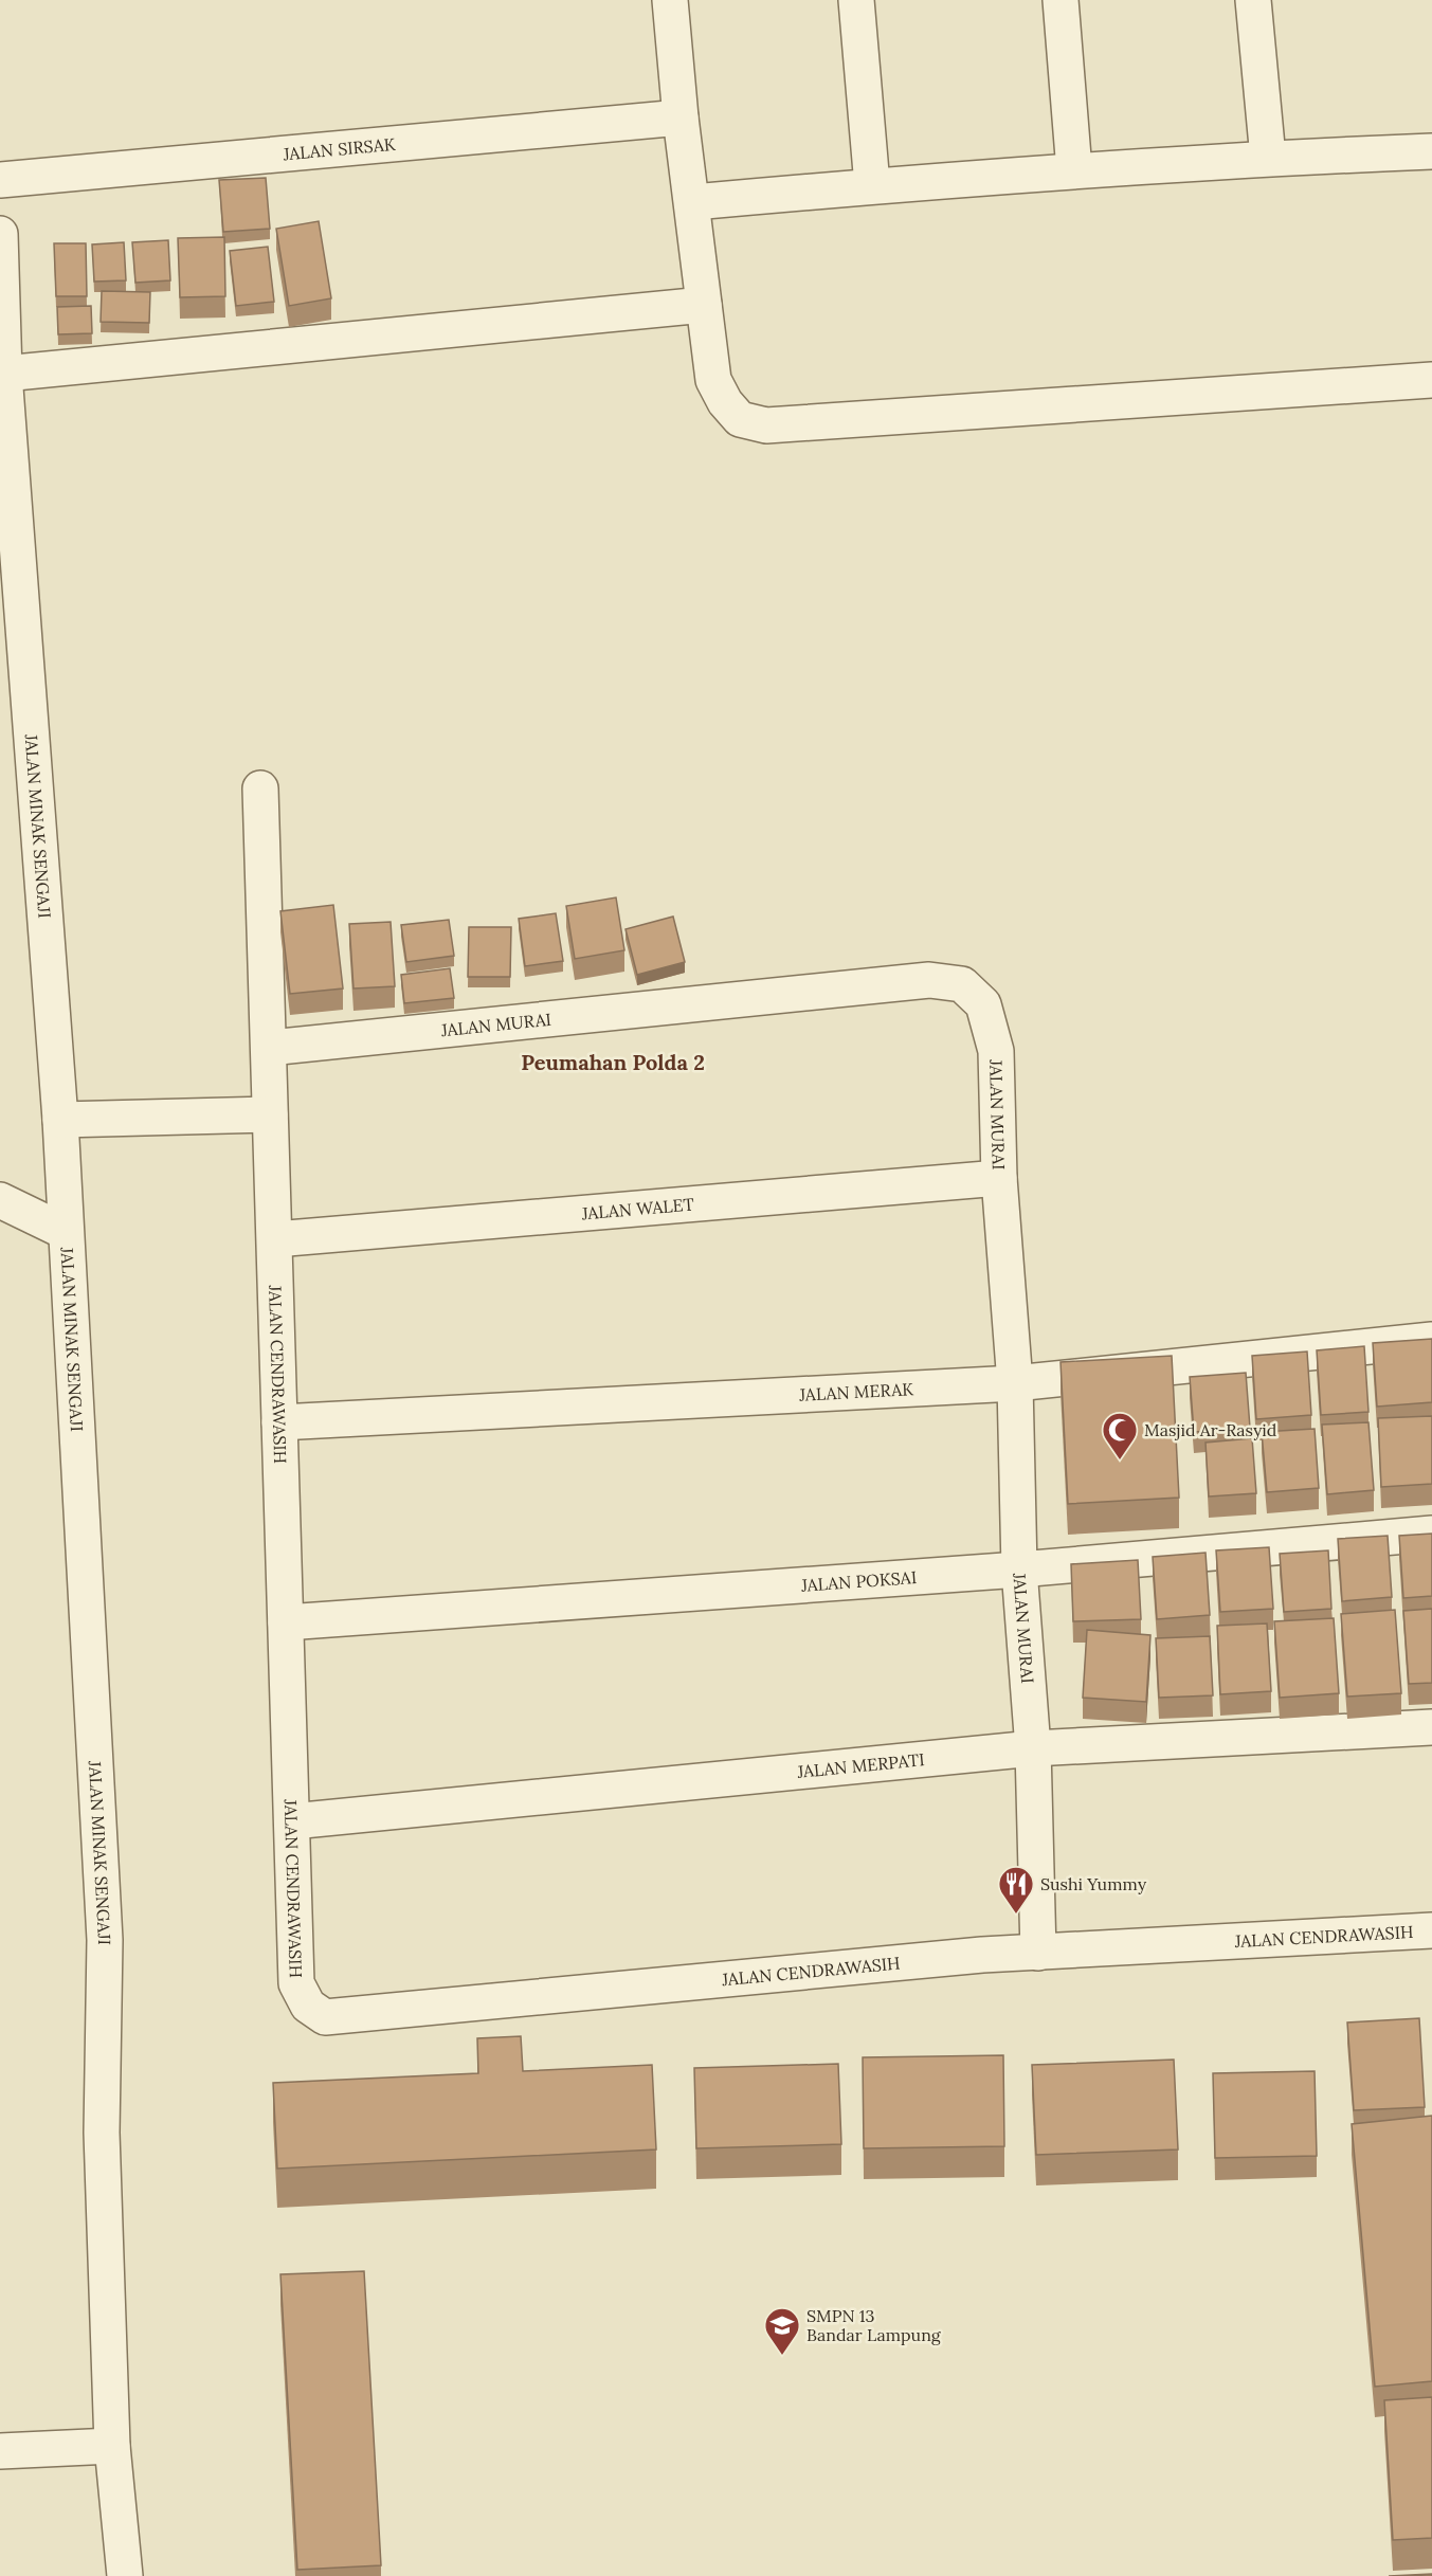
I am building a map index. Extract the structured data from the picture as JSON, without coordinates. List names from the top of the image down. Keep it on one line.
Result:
{"streets":{"street":["JALAN SIRSAK","JALAN MINAK SENGAJI","JALAN MURAI","JALAN WALET","JALAN CENDRAWASIH","JALAN MERAK","JALAN POKSAI","JALAN MERPATI"]},"crossings":[["JALAN MURAI","JALAN WALET"],["JALAN MURAI","JALAN CENDRAWASIH"],["JALAN MURAI","JALAN MERAK"],["JALAN MURAI","JALAN POKSAI"],["JALAN MURAI","JALAN MERPATI"],["JALAN WALET","JALAN CENDRAWASIH"],["JALAN CENDRAWASIH","JALAN MERAK"],["JALAN CENDRAWASIH","JALAN POKSAI"],["JALAN CENDRAWASIH","JALAN MERPATI"]],"districts":["Peumahan Polda 2"],"places":{"mosque":["Masjid Ar-Rasyid"],"restaurant":["Sushi Yummy"],"school or university":["SMPN 13 Bandar Lampung"]}}
